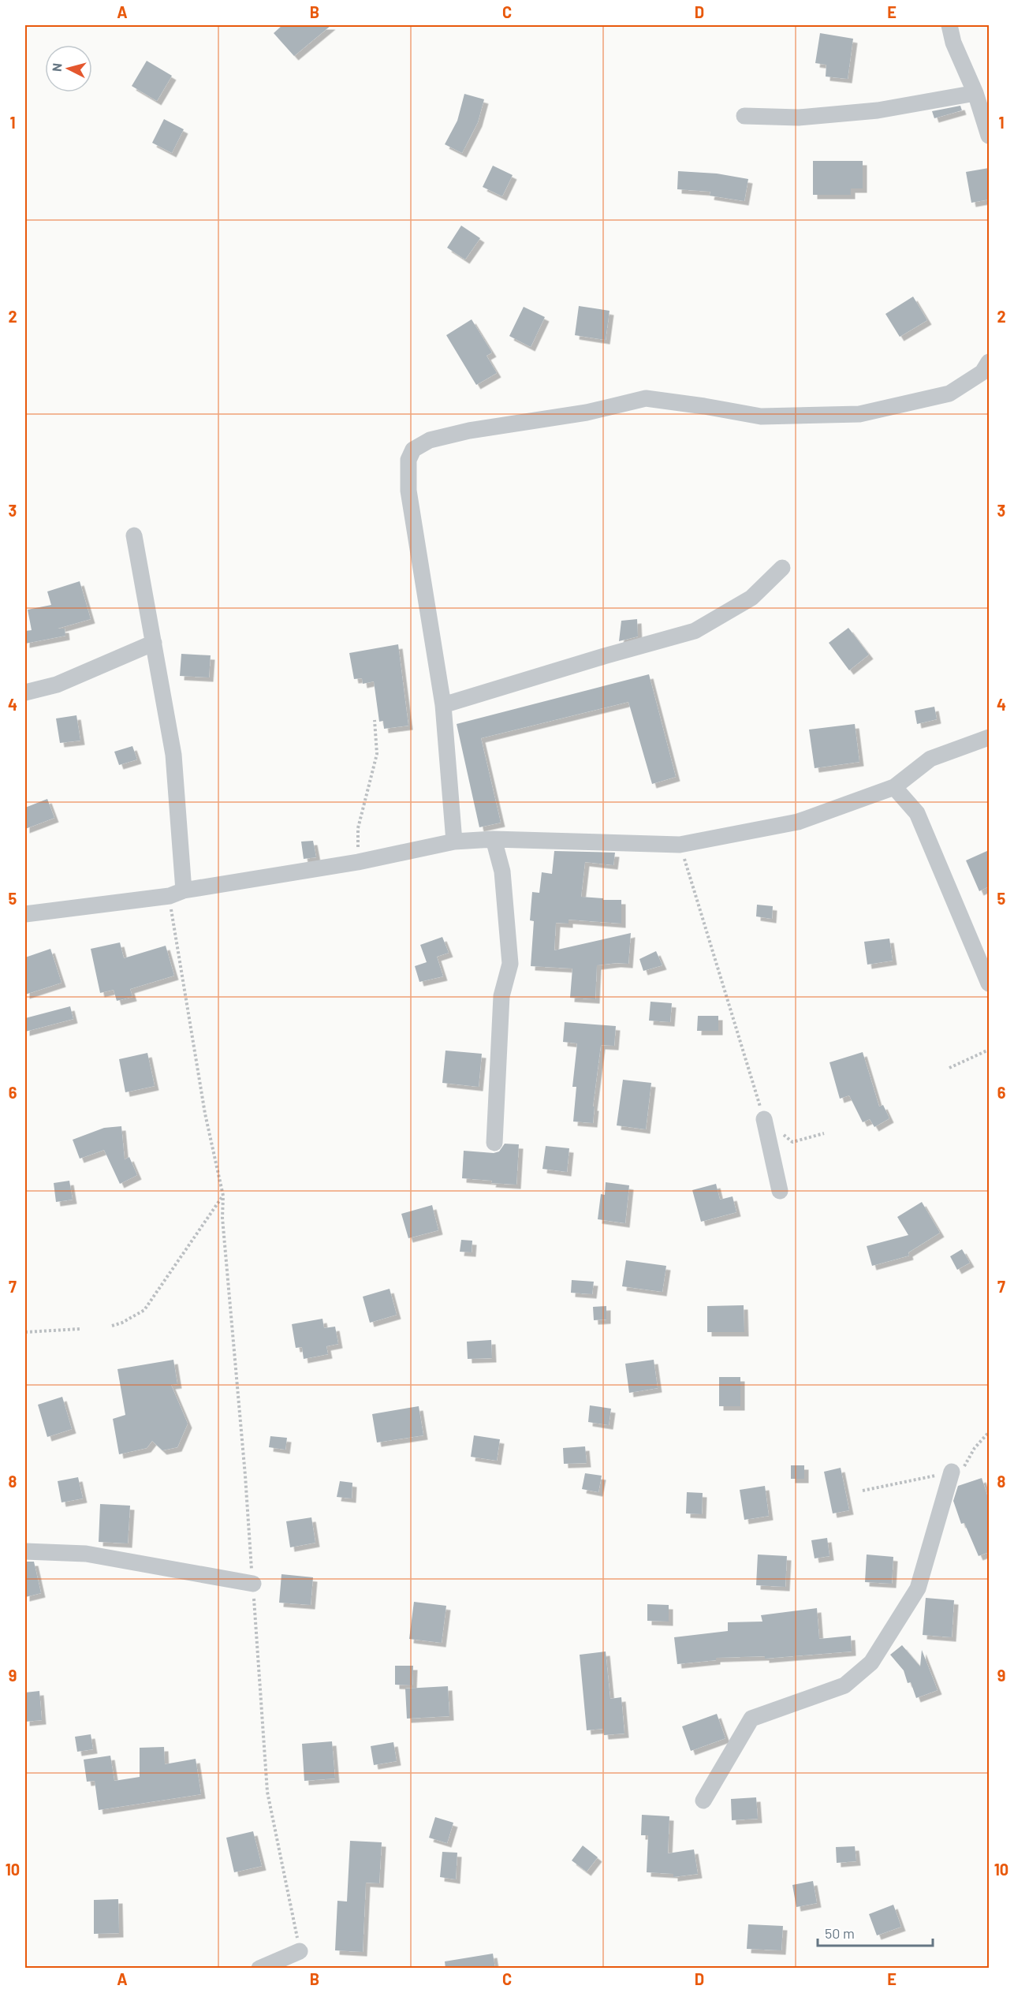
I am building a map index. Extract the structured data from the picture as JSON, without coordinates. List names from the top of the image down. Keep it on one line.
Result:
{"scale_bar":"50 m","north":"left","grid":{"columns":["A","B","C","D","E"],"rows":["1","2","3","4","5","6","7","8","9","10"]}}
